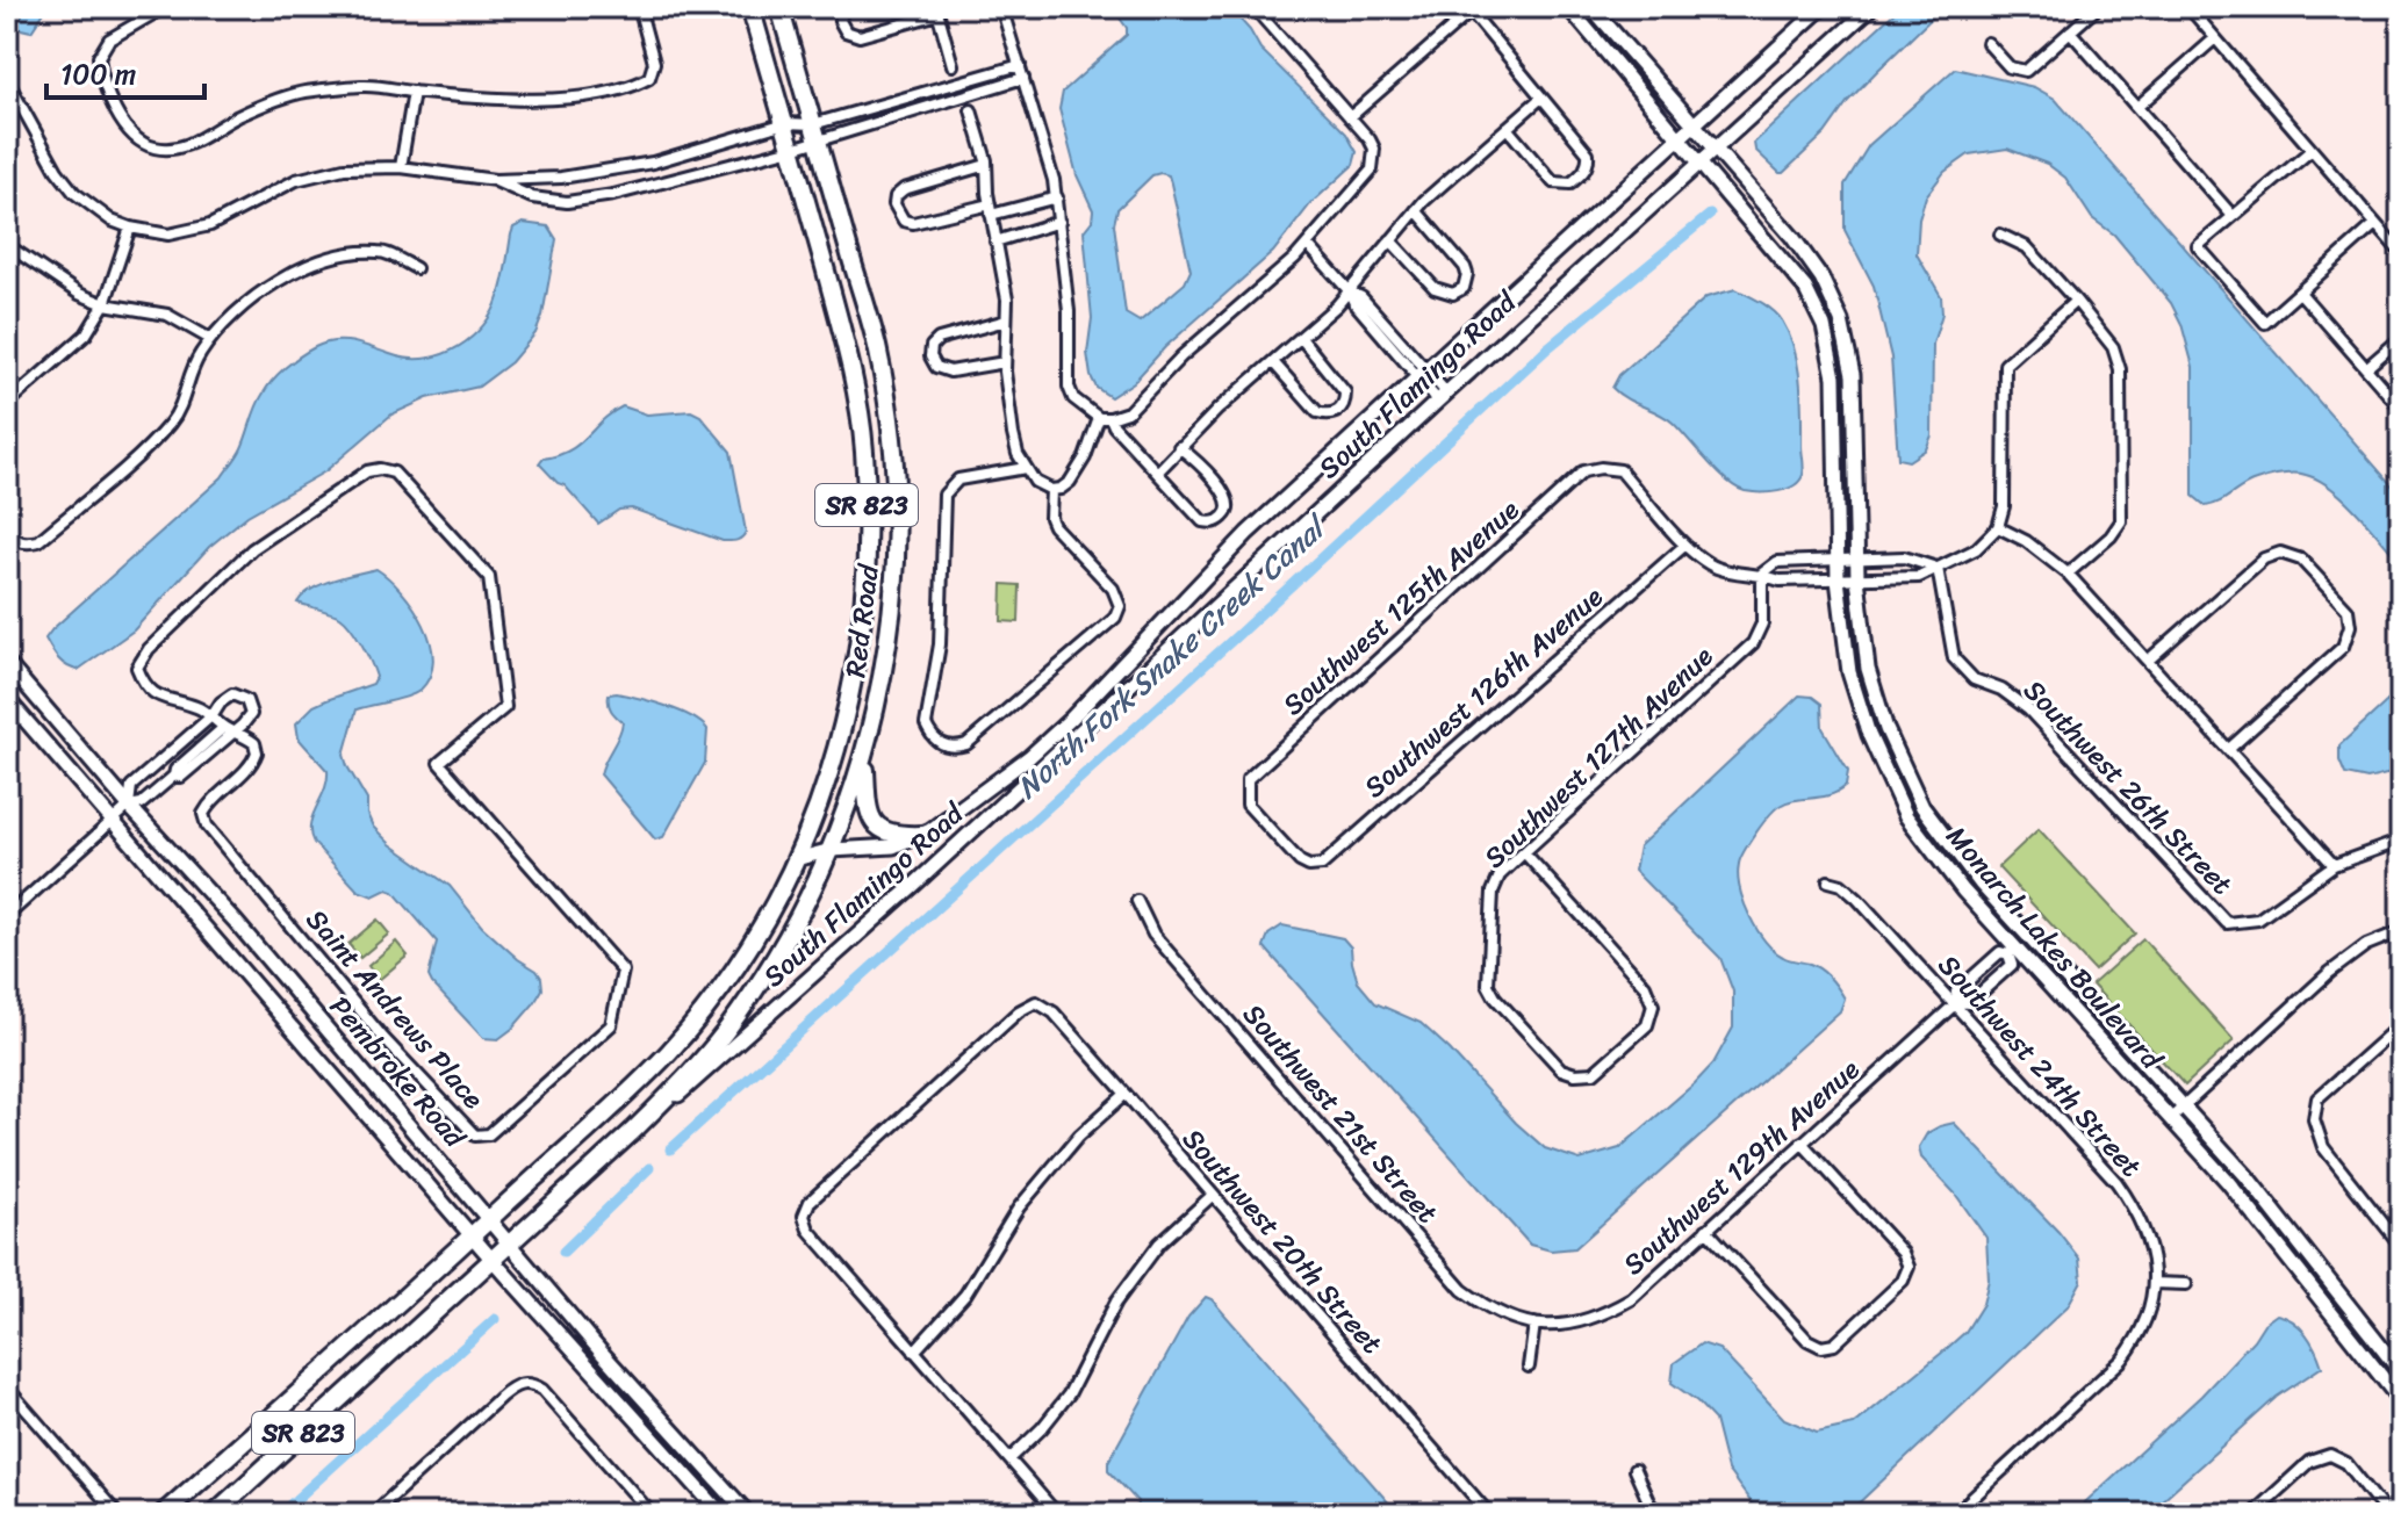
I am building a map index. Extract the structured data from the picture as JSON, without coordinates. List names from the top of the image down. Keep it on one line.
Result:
{"streets":{"highway":["South Flamingo Road","SR 823","Red Road"],"main road":["Monarch Lakes Boulevard","Pembroke Road"],"street":["Southwest 125th Avenue","Southwest 126th Avenue","Southwest 127th Avenue","Southwest 26th Street","Saint Andrews Place","Southwest 24th Street","Southwest 21st Street","Southwest 129th Avenue","Southwest 20th Street"]},"crossings":[["South Flamingo Road","Red Road"],["South Flamingo Road","Monarch Lakes Boulevard"],["South Flamingo Road","Pembroke Road"],["SR 823","Red Road"],["SR 823","Pembroke Road"],["Southwest 125th Avenue","Southwest 126th Avenue"],["Red Road","Pembroke Road"],["Monarch Lakes Boulevard","Southwest 129th Avenue"],["Southwest 24th Street","Southwest 129th Avenue"],["Southwest 21st Street","Southwest 129th Avenue"]],"water":["North Fork Snake Creek Canal"],"scale_bar":"100 m"}
